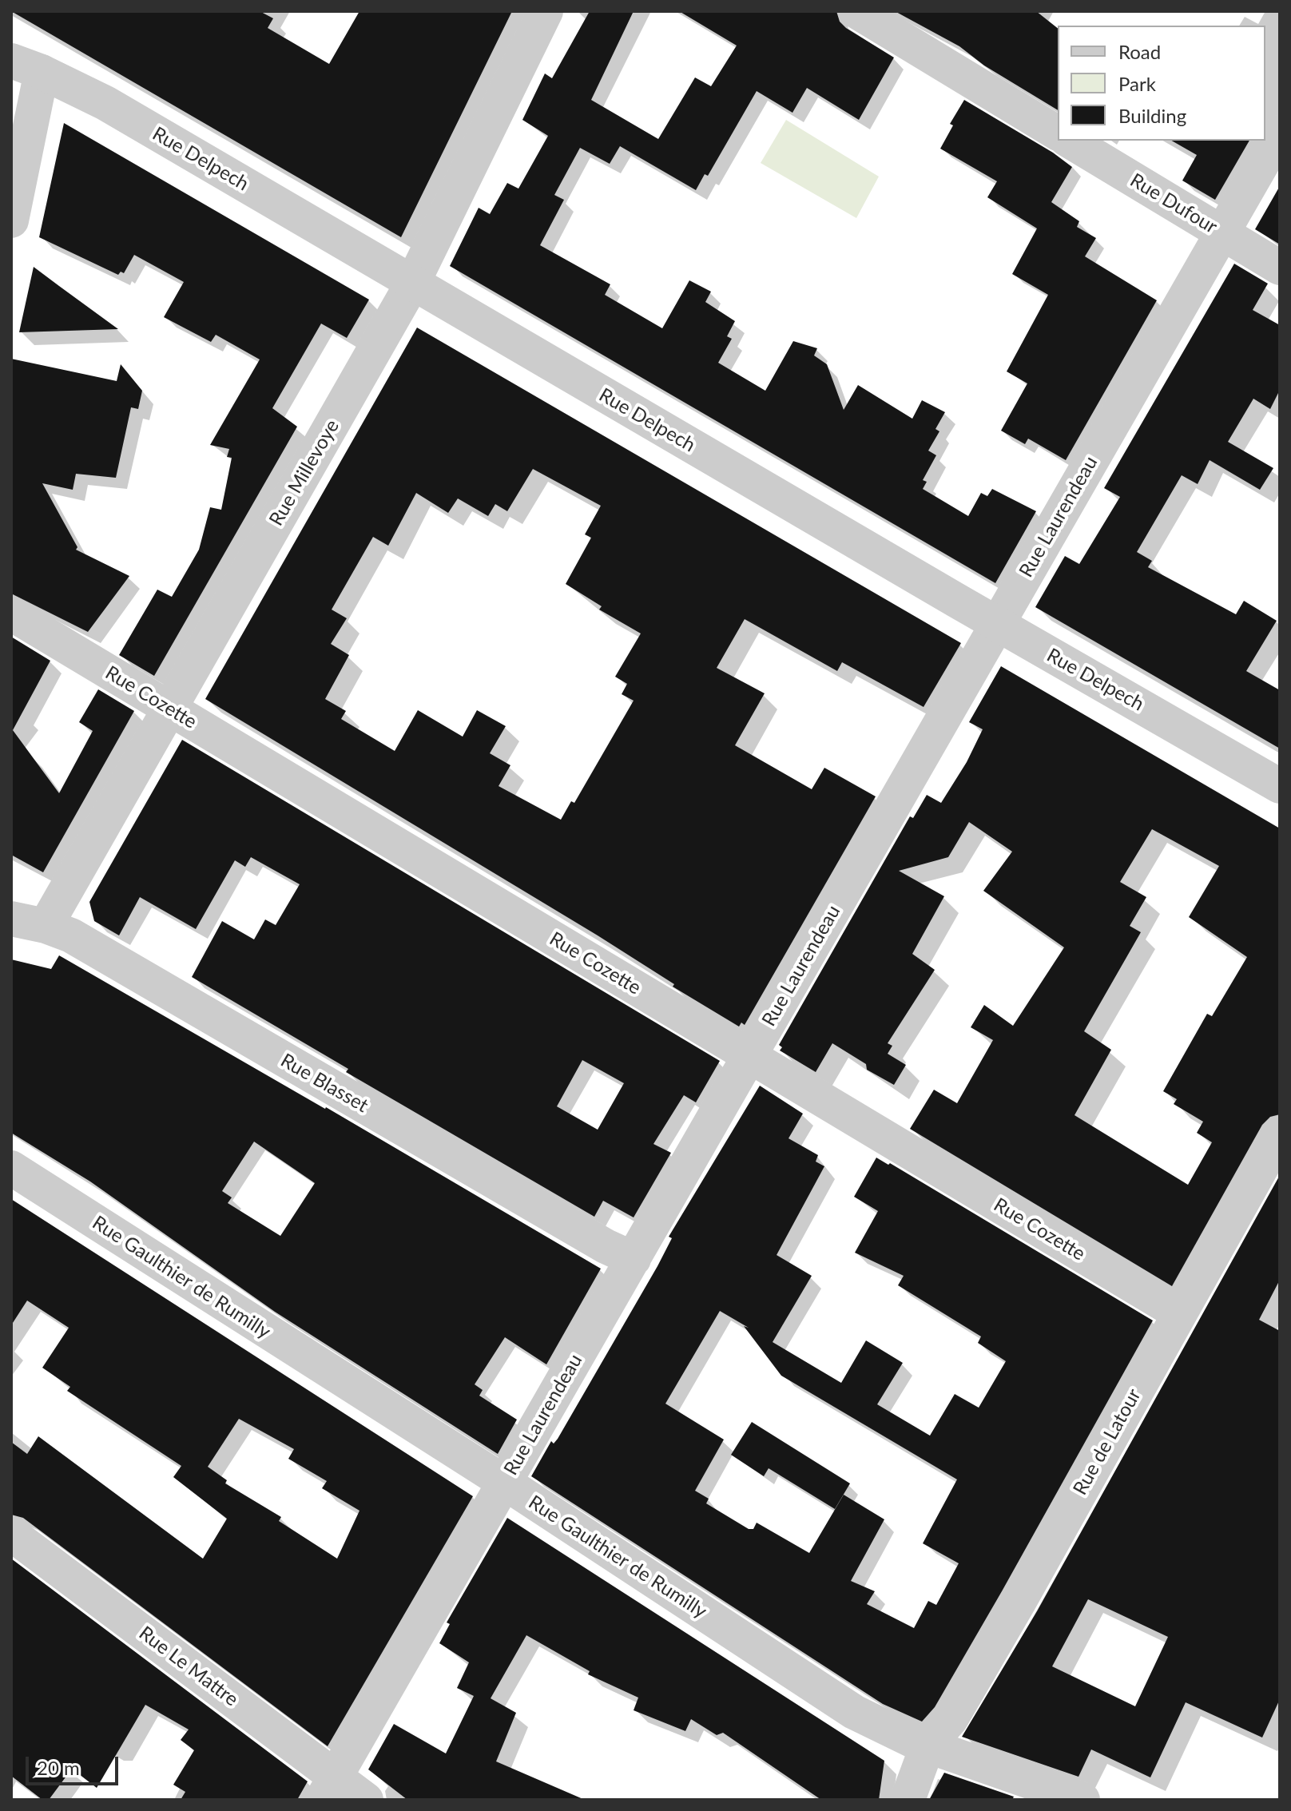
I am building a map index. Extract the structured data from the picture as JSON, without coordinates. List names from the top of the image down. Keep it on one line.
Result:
{"streets":{"street":["Rue Delpech","Rue Dufour","Rue Millevoye","Rue Laurendeau","Rue Cozette","Rue Blasset","Rue Gaulthier de Rumilly","Rue de Latour","Rue Le Mattre"]},"crossings":[["Rue Delpech","Rue Millevoye"],["Rue Delpech","Rue Laurendeau"],["Rue Dufour","Rue Laurendeau"],["Rue Millevoye","Rue Cozette"],["Rue Millevoye","Rue Blasset"],["Rue Laurendeau","Rue Cozette"],["Rue Laurendeau","Rue Blasset"],["Rue Laurendeau","Rue Gaulthier de Rumilly"],["Rue Laurendeau","Rue Le Mattre"],["Rue Cozette","Rue de Latour"],["Rue Gaulthier de Rumilly","Rue de Latour"]],"legend":["Road","Park","Building"],"scale_bar":"20 m"}
